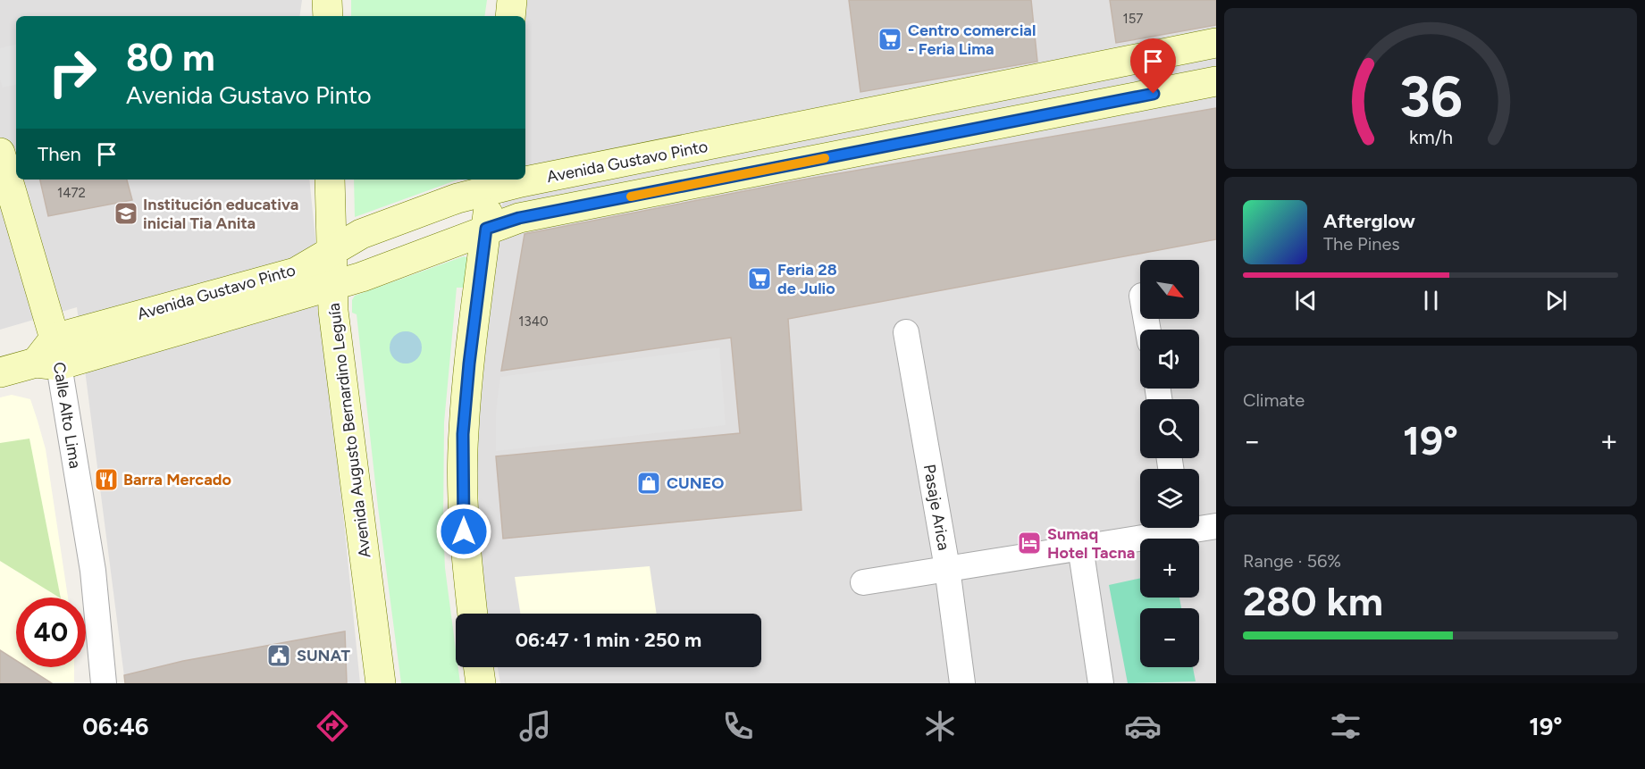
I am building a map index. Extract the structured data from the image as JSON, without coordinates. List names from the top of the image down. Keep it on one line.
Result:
{"streets":{"main road":["Avenida Gustavo Pinto","Calle Alto Lima","Avenida Augusto Bernardino Leguía"],"street":["Pasaje Arica"]},"crossings":[["Avenida Gustavo Pinto","Calle Alto Lima"],["Avenida Gustavo Pinto","Avenida Augusto Bernardino Leguía"]],"places":{"supermarket":["Centro comercial - Feria Lima","Feria 28 de Julio"],"school or university":["Institución educativa inicial Tia Anita"],"restaurant":["Barra Mercado"],"shop":["CUNEO"],"hotel":["Sumaq Hotel Tacna"],"public building":["SUNAT"]},"house_numbers":["157","1472","1340"],"north":"bottom right","page":{"turn":["80 m","Avenida Gustavo Pinto"],"then":"Then","song":["Afterglow","The Pines"],"map_buttons":["+","−"],"tile":["Climate",["Range · 56%","280 km"]],"heat":["−","19°","+"],"limit":"40","trip":"06:47 · 1 min · 250 m","tabs":["06:46","19°"],"gauge":["36","km/h"]}}
